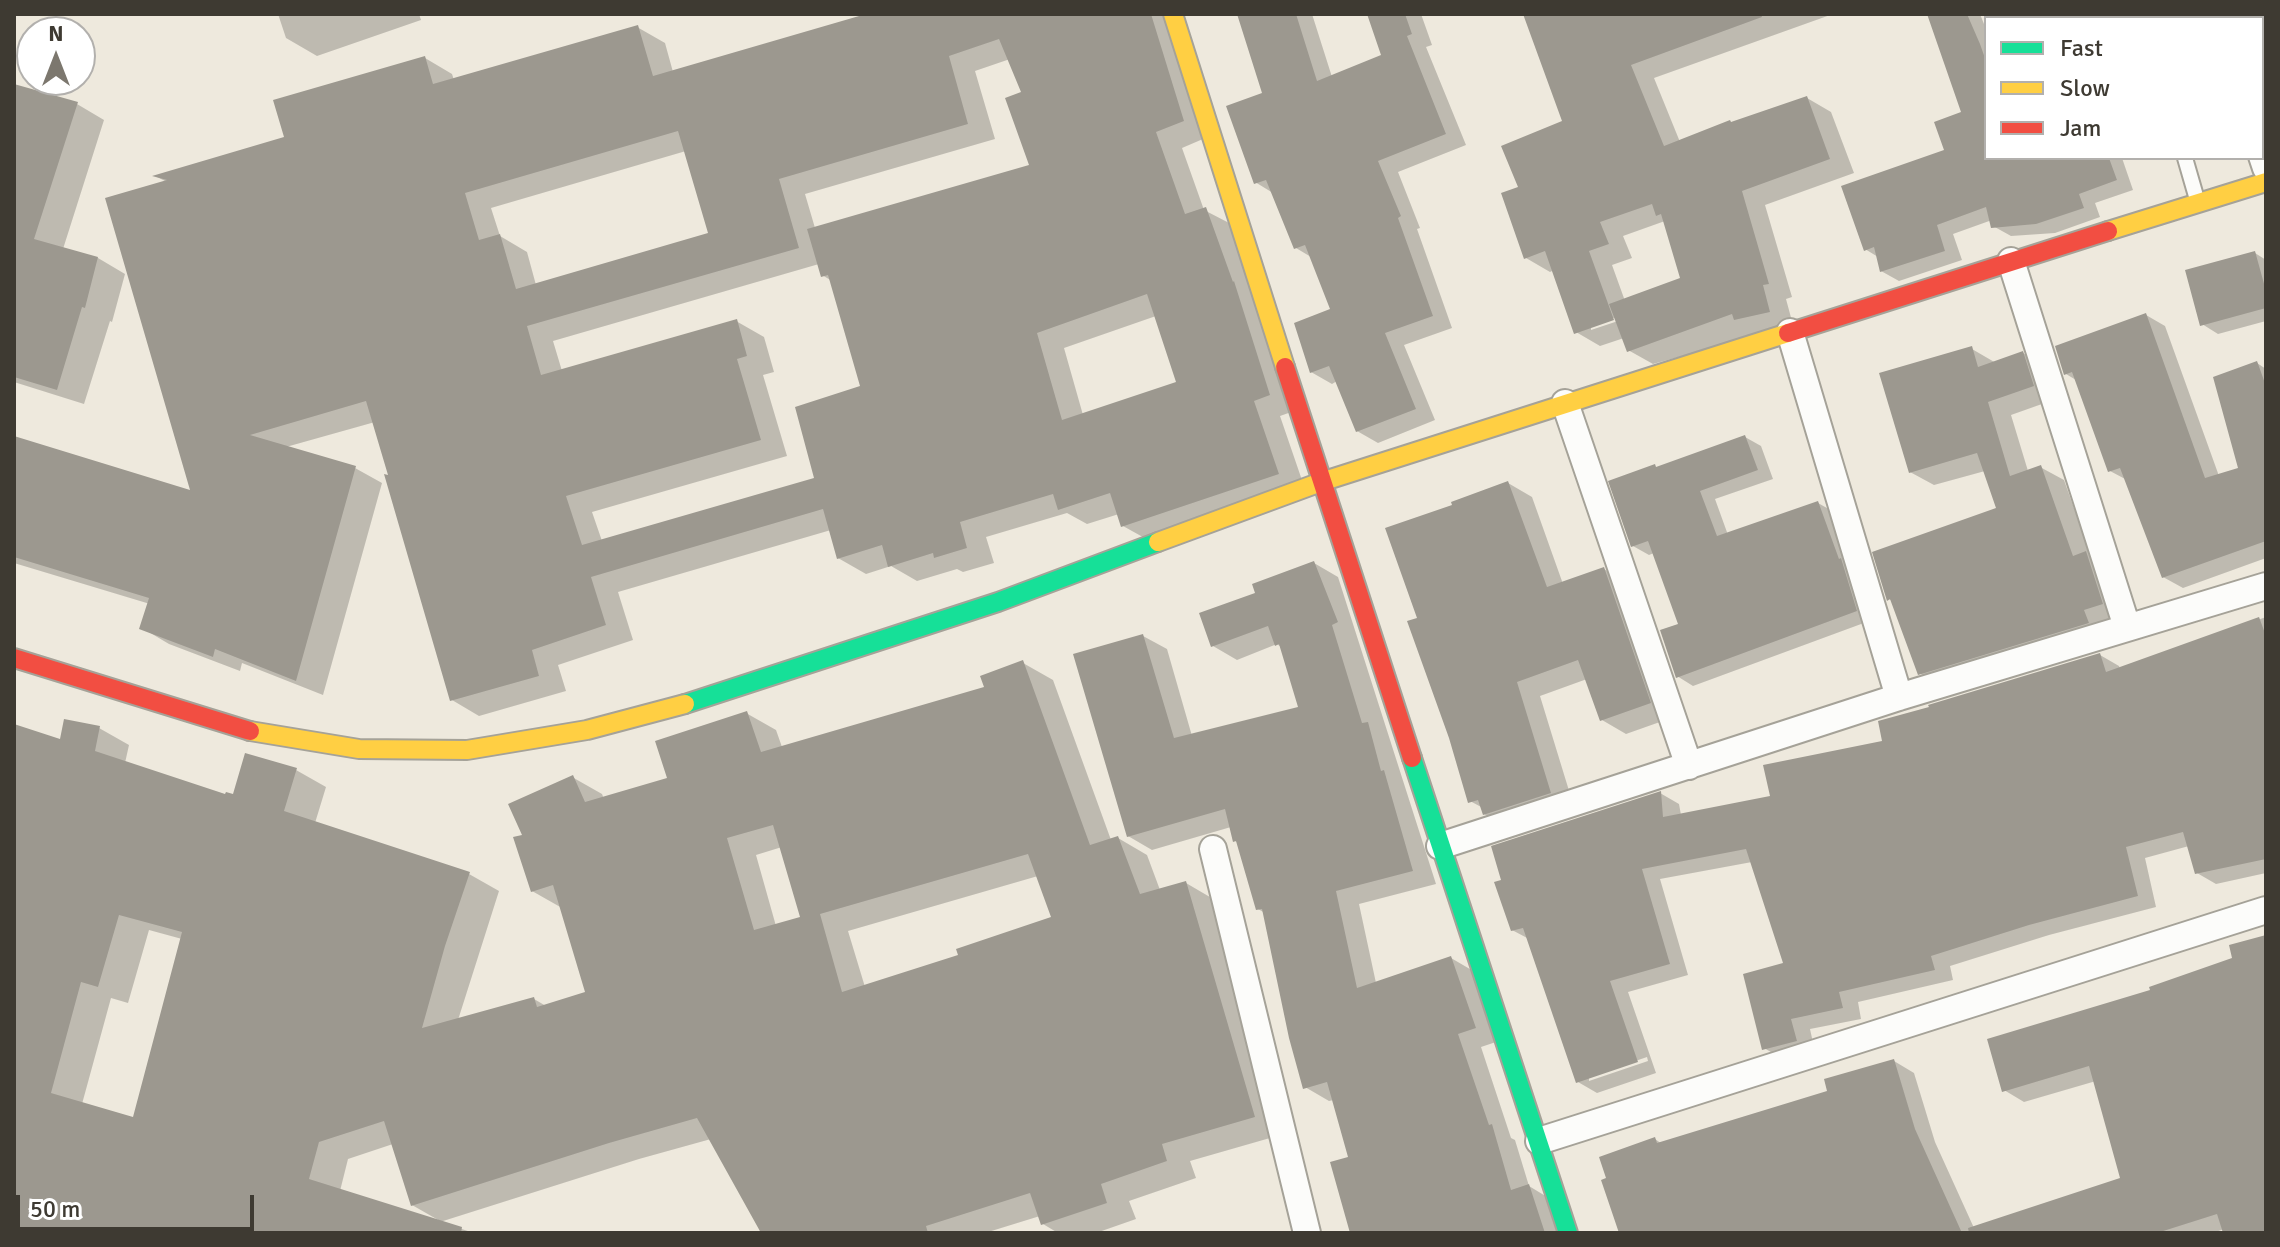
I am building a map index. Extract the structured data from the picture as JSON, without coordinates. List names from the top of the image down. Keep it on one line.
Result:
{"legend":["Fast","Slow","Jam"],"scale_bar":"50 m","north":"top"}
